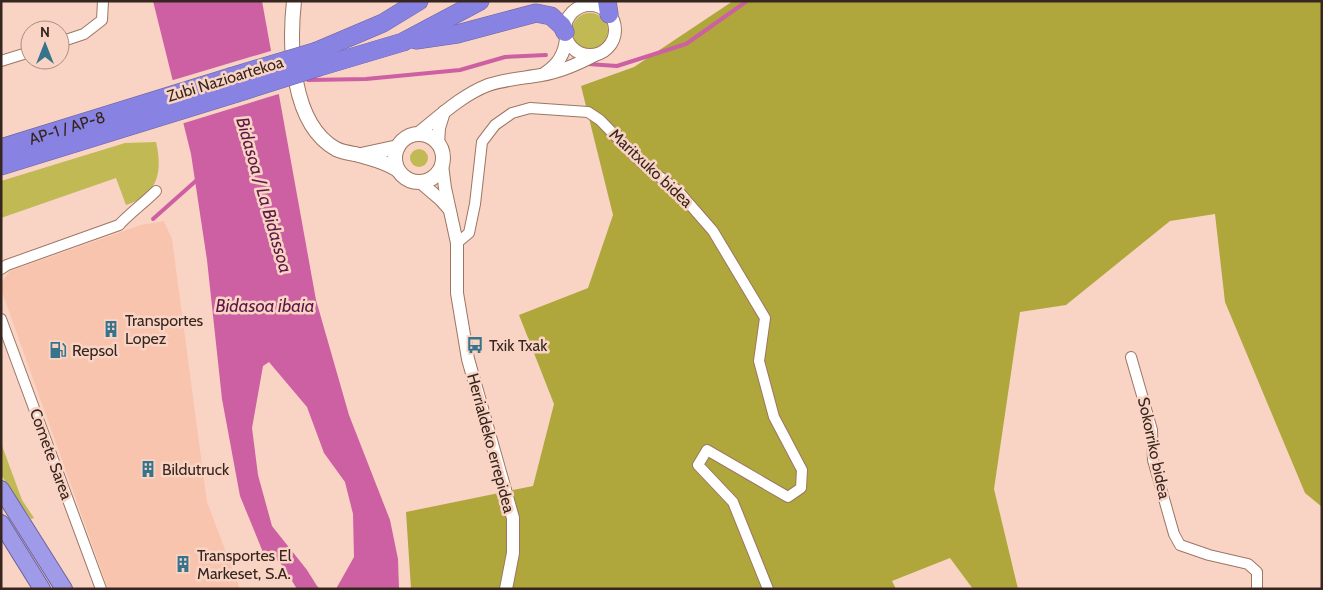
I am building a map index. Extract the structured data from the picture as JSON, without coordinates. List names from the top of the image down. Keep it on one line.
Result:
{"streets":{"highway":["Zubi Nazioartekoa","AP-1 / AP-8"],"street":["Maritxuko bidea","Herrialdeko errepidea","Sokorriko bidea","Comete Sarea"]},"crossings":[["Zubi Nazioartekoa","AP-1 / AP-8"],["Maritxuko bidea","Herrialdeko errepidea"]],"water":["Bidasoa / La Bidassoa","Bidasoa ibaia"],"places":{"building":["Transportes Lopez","Bildutruck","Transportes El Markeset, S.A."],"bus stop":["Txik Txak"],"fuel station":["Repsol"]},"north":"top"}
